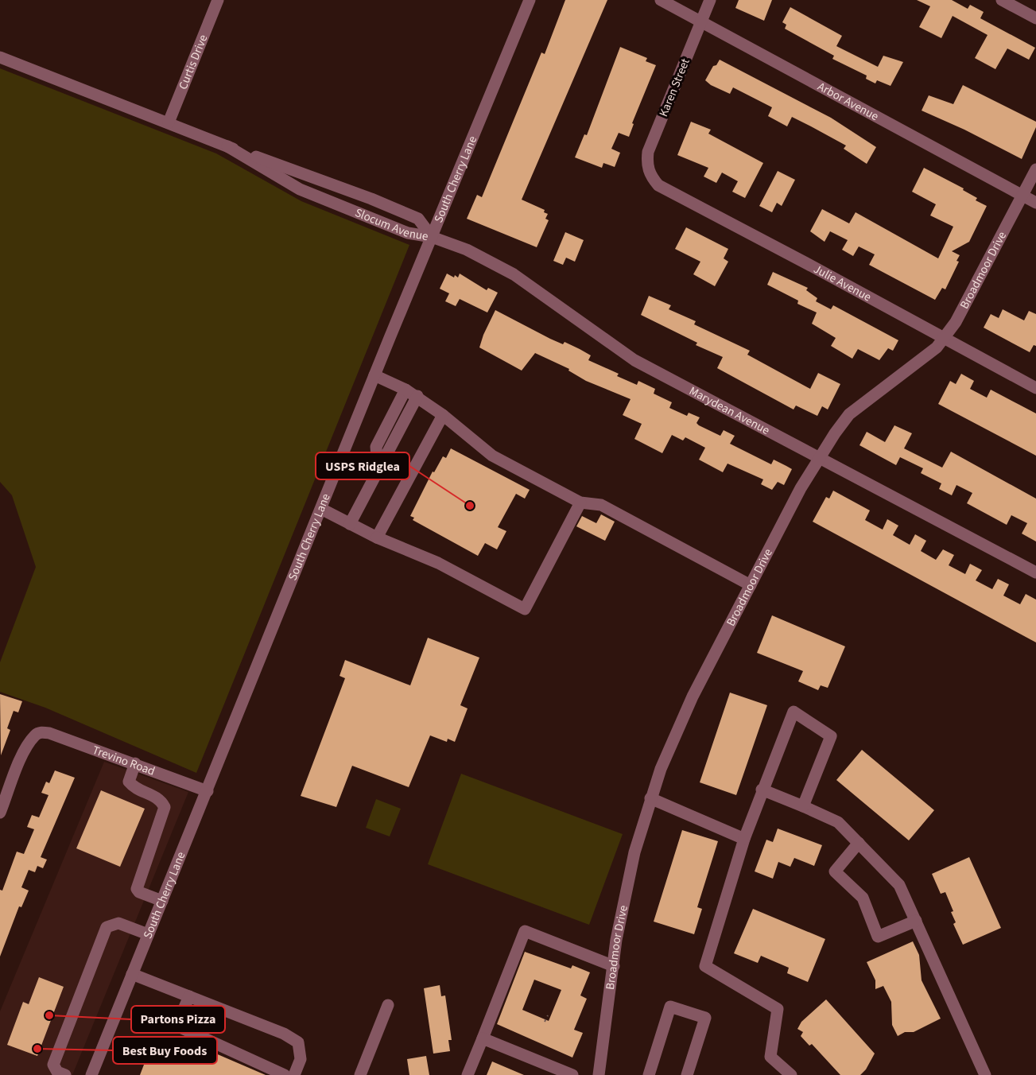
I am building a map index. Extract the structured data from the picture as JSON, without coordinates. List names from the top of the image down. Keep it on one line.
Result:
{"streets":{"street":["Curtis Drive","Karen Street","Arbor Avenue","South Cherry Lane","Slocum Avenue","Broadmoor Drive","Julie Avenue","Marydean Avenue","Trevino Road"]},"crossings":[["Curtis Drive","Slocum Avenue"],["Karen Street","Arbor Avenue"],["Karen Street","Julie Avenue"],["Arbor Avenue","Broadmoor Drive"],["South Cherry Lane","Slocum Avenue"],["South Cherry Lane","Marydean Avenue"],["South Cherry Lane","Trevino Road"],["Slocum Avenue","Marydean Avenue"],["Broadmoor Drive","Julie Avenue"],["Broadmoor Drive","Marydean Avenue"]],"places":["USPS Ridglea","Partons Pizza","Best Buy Foods"]}
